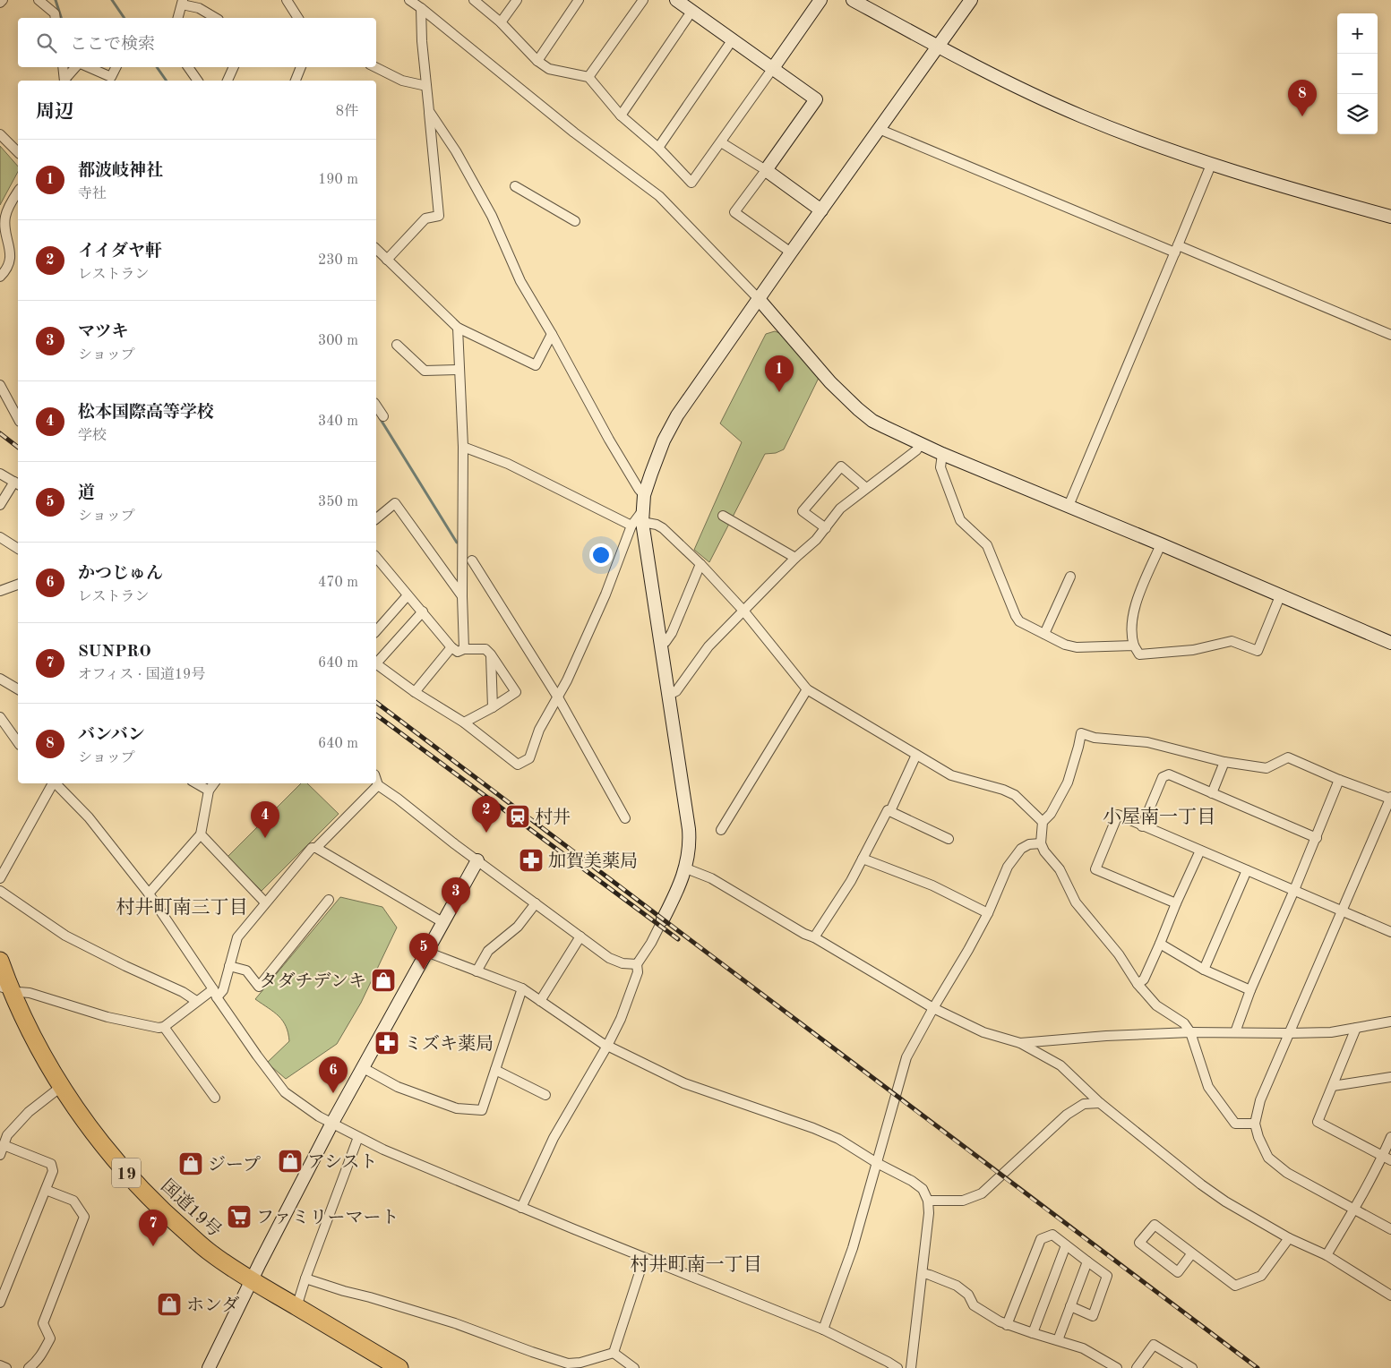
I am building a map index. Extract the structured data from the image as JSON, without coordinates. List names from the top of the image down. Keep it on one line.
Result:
{"streets":{"highway":["19","国道19号"]},"districts":["小屋南一丁目","村井町南三丁目","村井町南一丁目"],"places":{"station":["村井"],"pharmacy":["加賀美薬局","ミズキ薬局"],"shop":["タダチデンキ","アシスト","ジープ","ホンダ"],"supermarket":["ファミリーマート"]},"page":{"map_buttons":["+","−"],"search":"ここで検索","pins":["8","1","2","4","3","5","6","7"],"heading":["周辺","8件"],"list":[{"mark":"1","name":"都波岐神社","note":"寺社","value":"190 m"},{"mark":"2","name":"イイダヤ軒","note":"レストラン","value":"230 m"},{"mark":"3","name":"マツキ","note":"ショップ","value":"300 m"},{"mark":"4","name":"松本国際高等学校","note":"学校","value":"340 m"},{"mark":"5","name":"道","note":"ショップ","value":"350 m"},{"mark":"6","name":"かつじゅん","note":"レストラン","value":"470 m"},{"mark":"7","name":"SUNPRO","note":"オフィス · 国道19号","value":"640 m"},{"mark":"8","name":"バンバン","note":"ショップ","value":"640 m"}]}}
